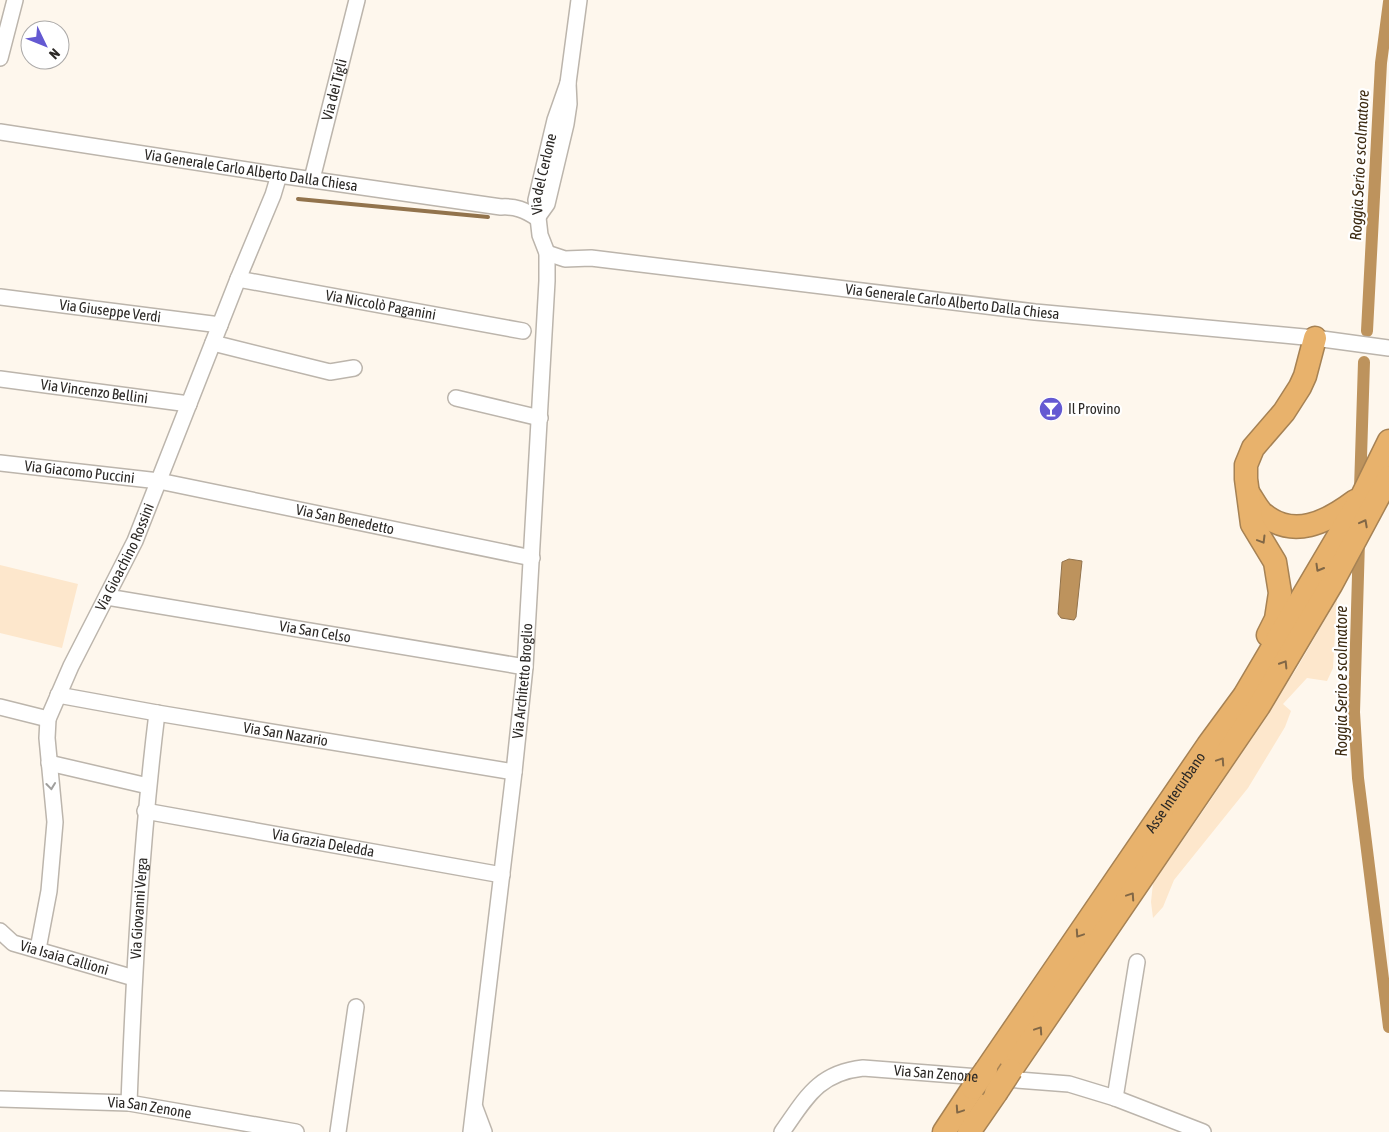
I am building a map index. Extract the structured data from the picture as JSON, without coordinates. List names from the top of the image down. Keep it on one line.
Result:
{"streets":{"highway":["Asse Interurbano"],"street":["Via dei Tigli","Via Generale Carlo Alberto Dalla Chiesa","Via del Cerlone","Via Niccolò Paganini","Via Giuseppe Verdi","Via Vincenzo Bellini","Via Giacomo Puccini","Via San Benedetto","Via Gioachino Rossini","Via San Celso","Via Architetto Broglio","Via San Nazario","Via Grazia Deledda","Via Giovanni Verga","Via Isaia Callioni","Via San Zenone"]},"crossings":[["Via dei Tigli","Via Generale Carlo Alberto Dalla Chiesa"],["Via Generale Carlo Alberto Dalla Chiesa","Via del Cerlone"],["Via Generale Carlo Alberto Dalla Chiesa","Via Gioachino Rossini"],["Via Generale Carlo Alberto Dalla Chiesa","Via Architetto Broglio"],["Via Niccolò Paganini","Via Gioachino Rossini"],["Via Giuseppe Verdi","Via Gioachino Rossini"],["Via Vincenzo Bellini","Via Gioachino Rossini"],["Via Giacomo Puccini","Via San Benedetto"],["Via Giacomo Puccini","Via Gioachino Rossini"],["Via San Benedetto","Via Gioachino Rossini"],["Via San Benedetto","Via Architetto Broglio"],["Via Gioachino Rossini","Via San Celso"],["Via Gioachino Rossini","Via San Nazario"],["Via Gioachino Rossini","Via Isaia Callioni"],["Via San Celso","Via Architetto Broglio"],["Via Architetto Broglio","Via San Nazario"],["Via Architetto Broglio","Via Grazia Deledda"],["Via San Nazario","Via Giovanni Verga"],["Via Grazia Deledda","Via Giovanni Verga"],["Via Giovanni Verga","Via Isaia Callioni"],["Via Giovanni Verga","Via San Zenone"]],"water":["Roggia Serio e scolmatore"],"places":{"bar":["Il Provino"]},"north":"bottom right"}
